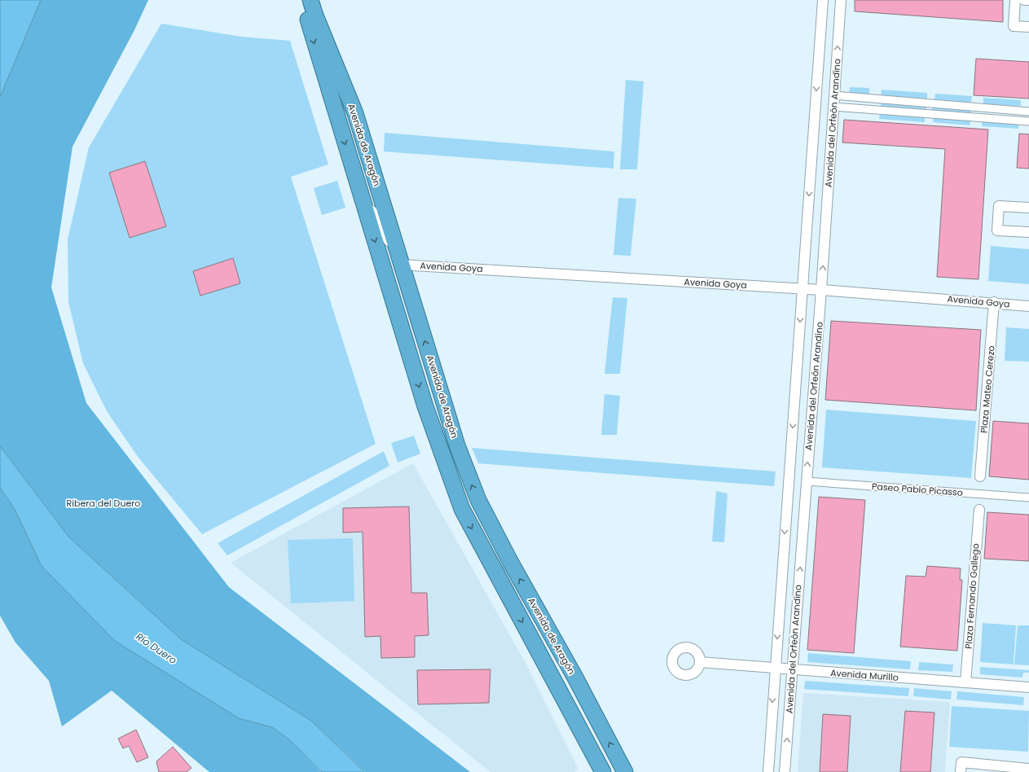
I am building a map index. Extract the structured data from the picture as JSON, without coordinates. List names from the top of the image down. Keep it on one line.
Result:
{"streets":{"highway":["Avenida de Aragón"],"street":["Avenida del Orfeón Arandino","Avenida Goya","Plaza Mateo Cerezo","Paseo Pablo Picasso","Plaza Fernando Gallego","Avenida Murillo"]},"crossings":[["Avenida del Orfeón Arandino","Avenida Goya"],["Avenida del Orfeón Arandino","Paseo Pablo Picasso"],["Avenida del Orfeón Arandino","Avenida Murillo"],["Avenida de Aragón","Avenida Goya"],["Avenida Goya","Plaza Mateo Cerezo"],["Plaza Fernando Gallego","Avenida Murillo"]],"water":["Río Duero"],"parks":["Ribera del Duero"]}
